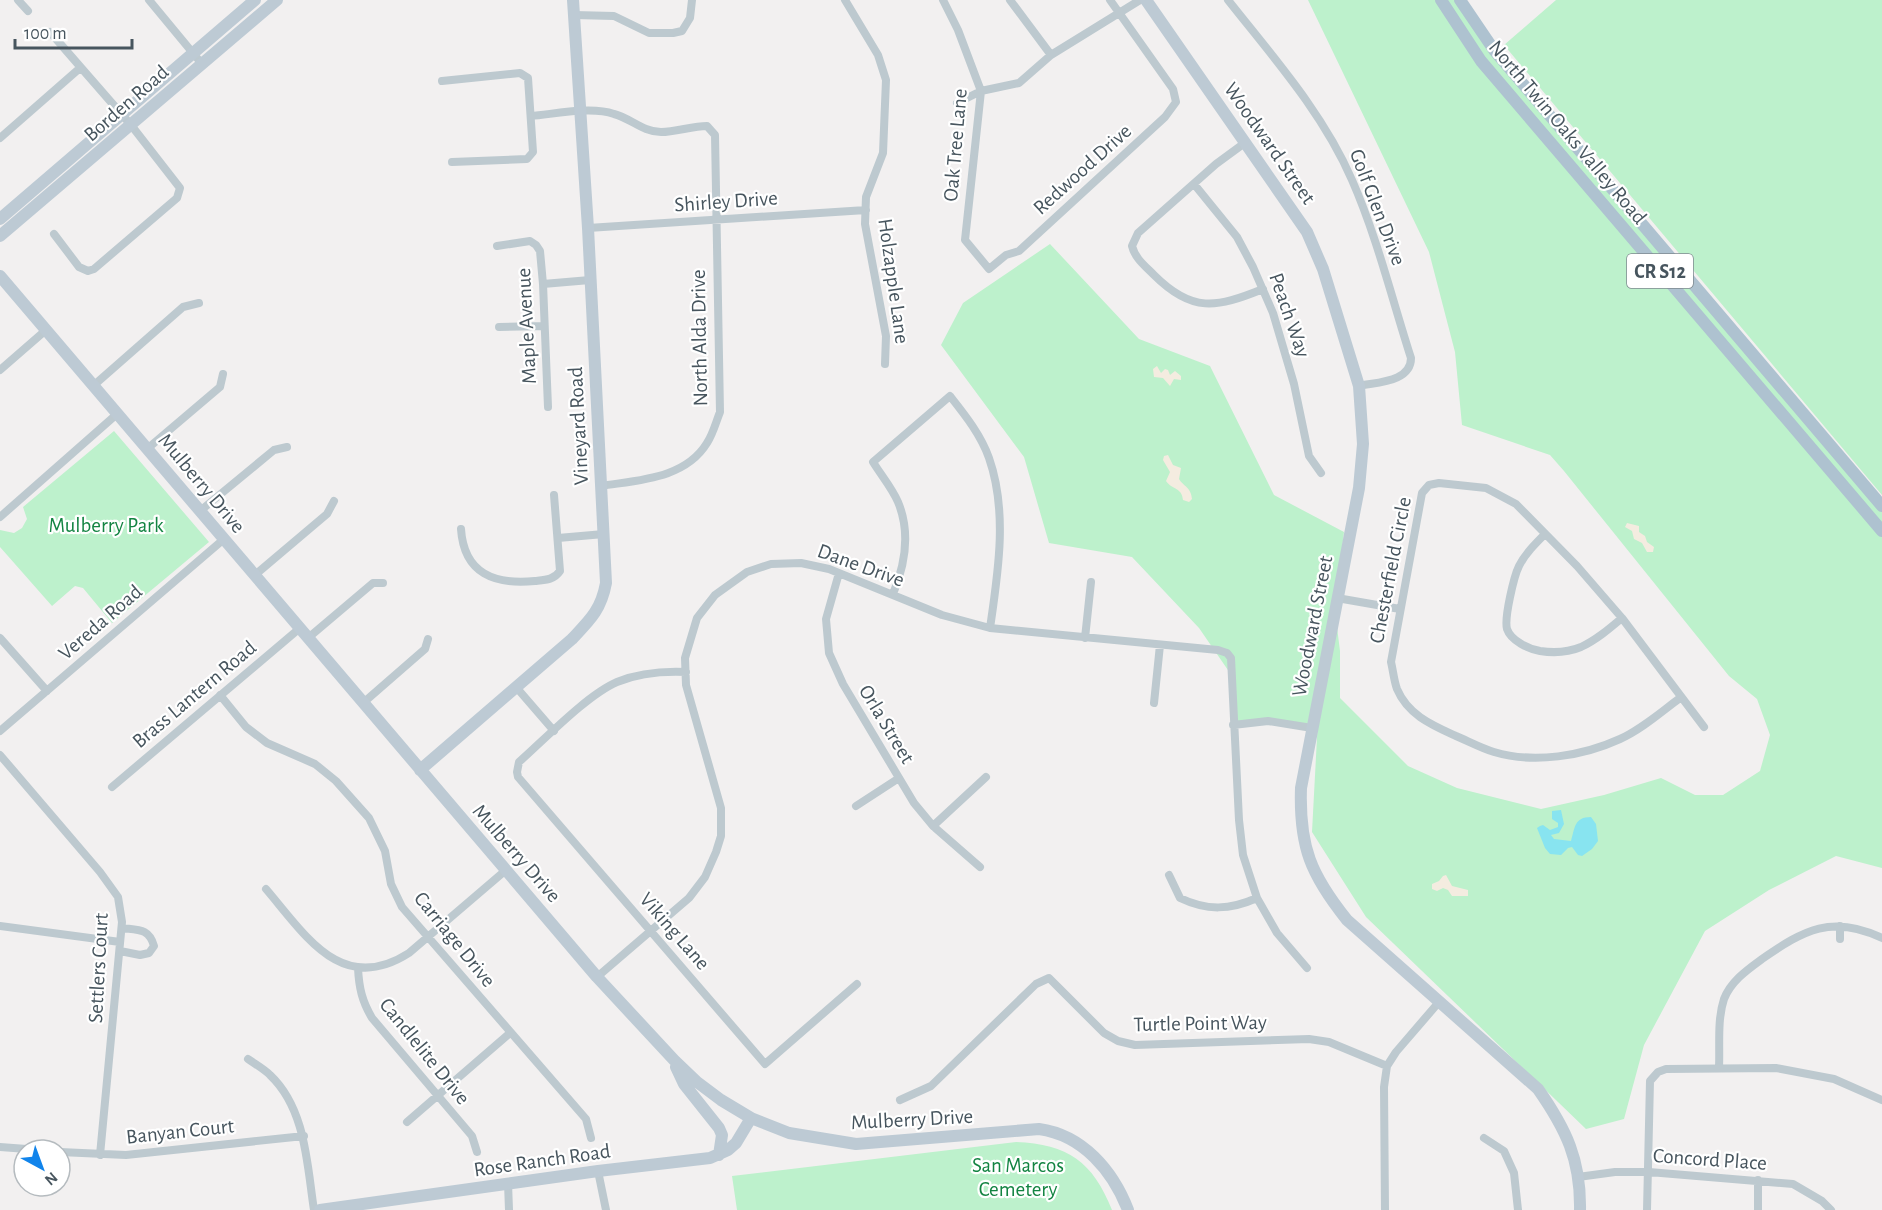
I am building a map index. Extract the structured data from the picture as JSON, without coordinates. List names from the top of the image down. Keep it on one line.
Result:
{"streets":{"main road":["North Twin Oaks Valley Road","CR S12"],"street":["Borden Road","Woodward Street","Oak Tree Lane","Redwood Drive","Shirley Drive","Golf Glen Drive","Holzapple Lane","Peach Way","Maple Avenue","North Alda Drive","Vineyard Road","Mulberry Drive","Dane Drive","Chesterfield Circle","Vereda Road","Brass Lantern Road","Orla Street","Viking Lane","Carriage Drive","Settlers Court","Turtle Point Way","Candlelite Drive","Banyan Court","Concord Place","Rose Ranch Road"]},"crossings":[["Woodward Street","Golf Glen Drive"],["Woodward Street","Concord Place"],["Oak Tree Lane","Redwood Drive"],["Shirley Drive","Holzapple Lane"],["Shirley Drive","North Alda Drive"],["Shirley Drive","Vineyard Road"],["North Alda Drive","Vineyard Road"],["Vineyard Road","Mulberry Drive"],["Mulberry Drive","Dane Drive"],["Mulberry Drive","Vereda Road"],["Mulberry Drive","Brass Lantern Road"],["Dane Drive","Orla Street"],["Dane Drive","Viking Lane"],["Brass Lantern Road","Carriage Drive"],["Settlers Court","Banyan Court"]],"parks":["Mulberry Park","San Marcos Cemetery"],"scale_bar":"100 m","north":"bottom right"}
